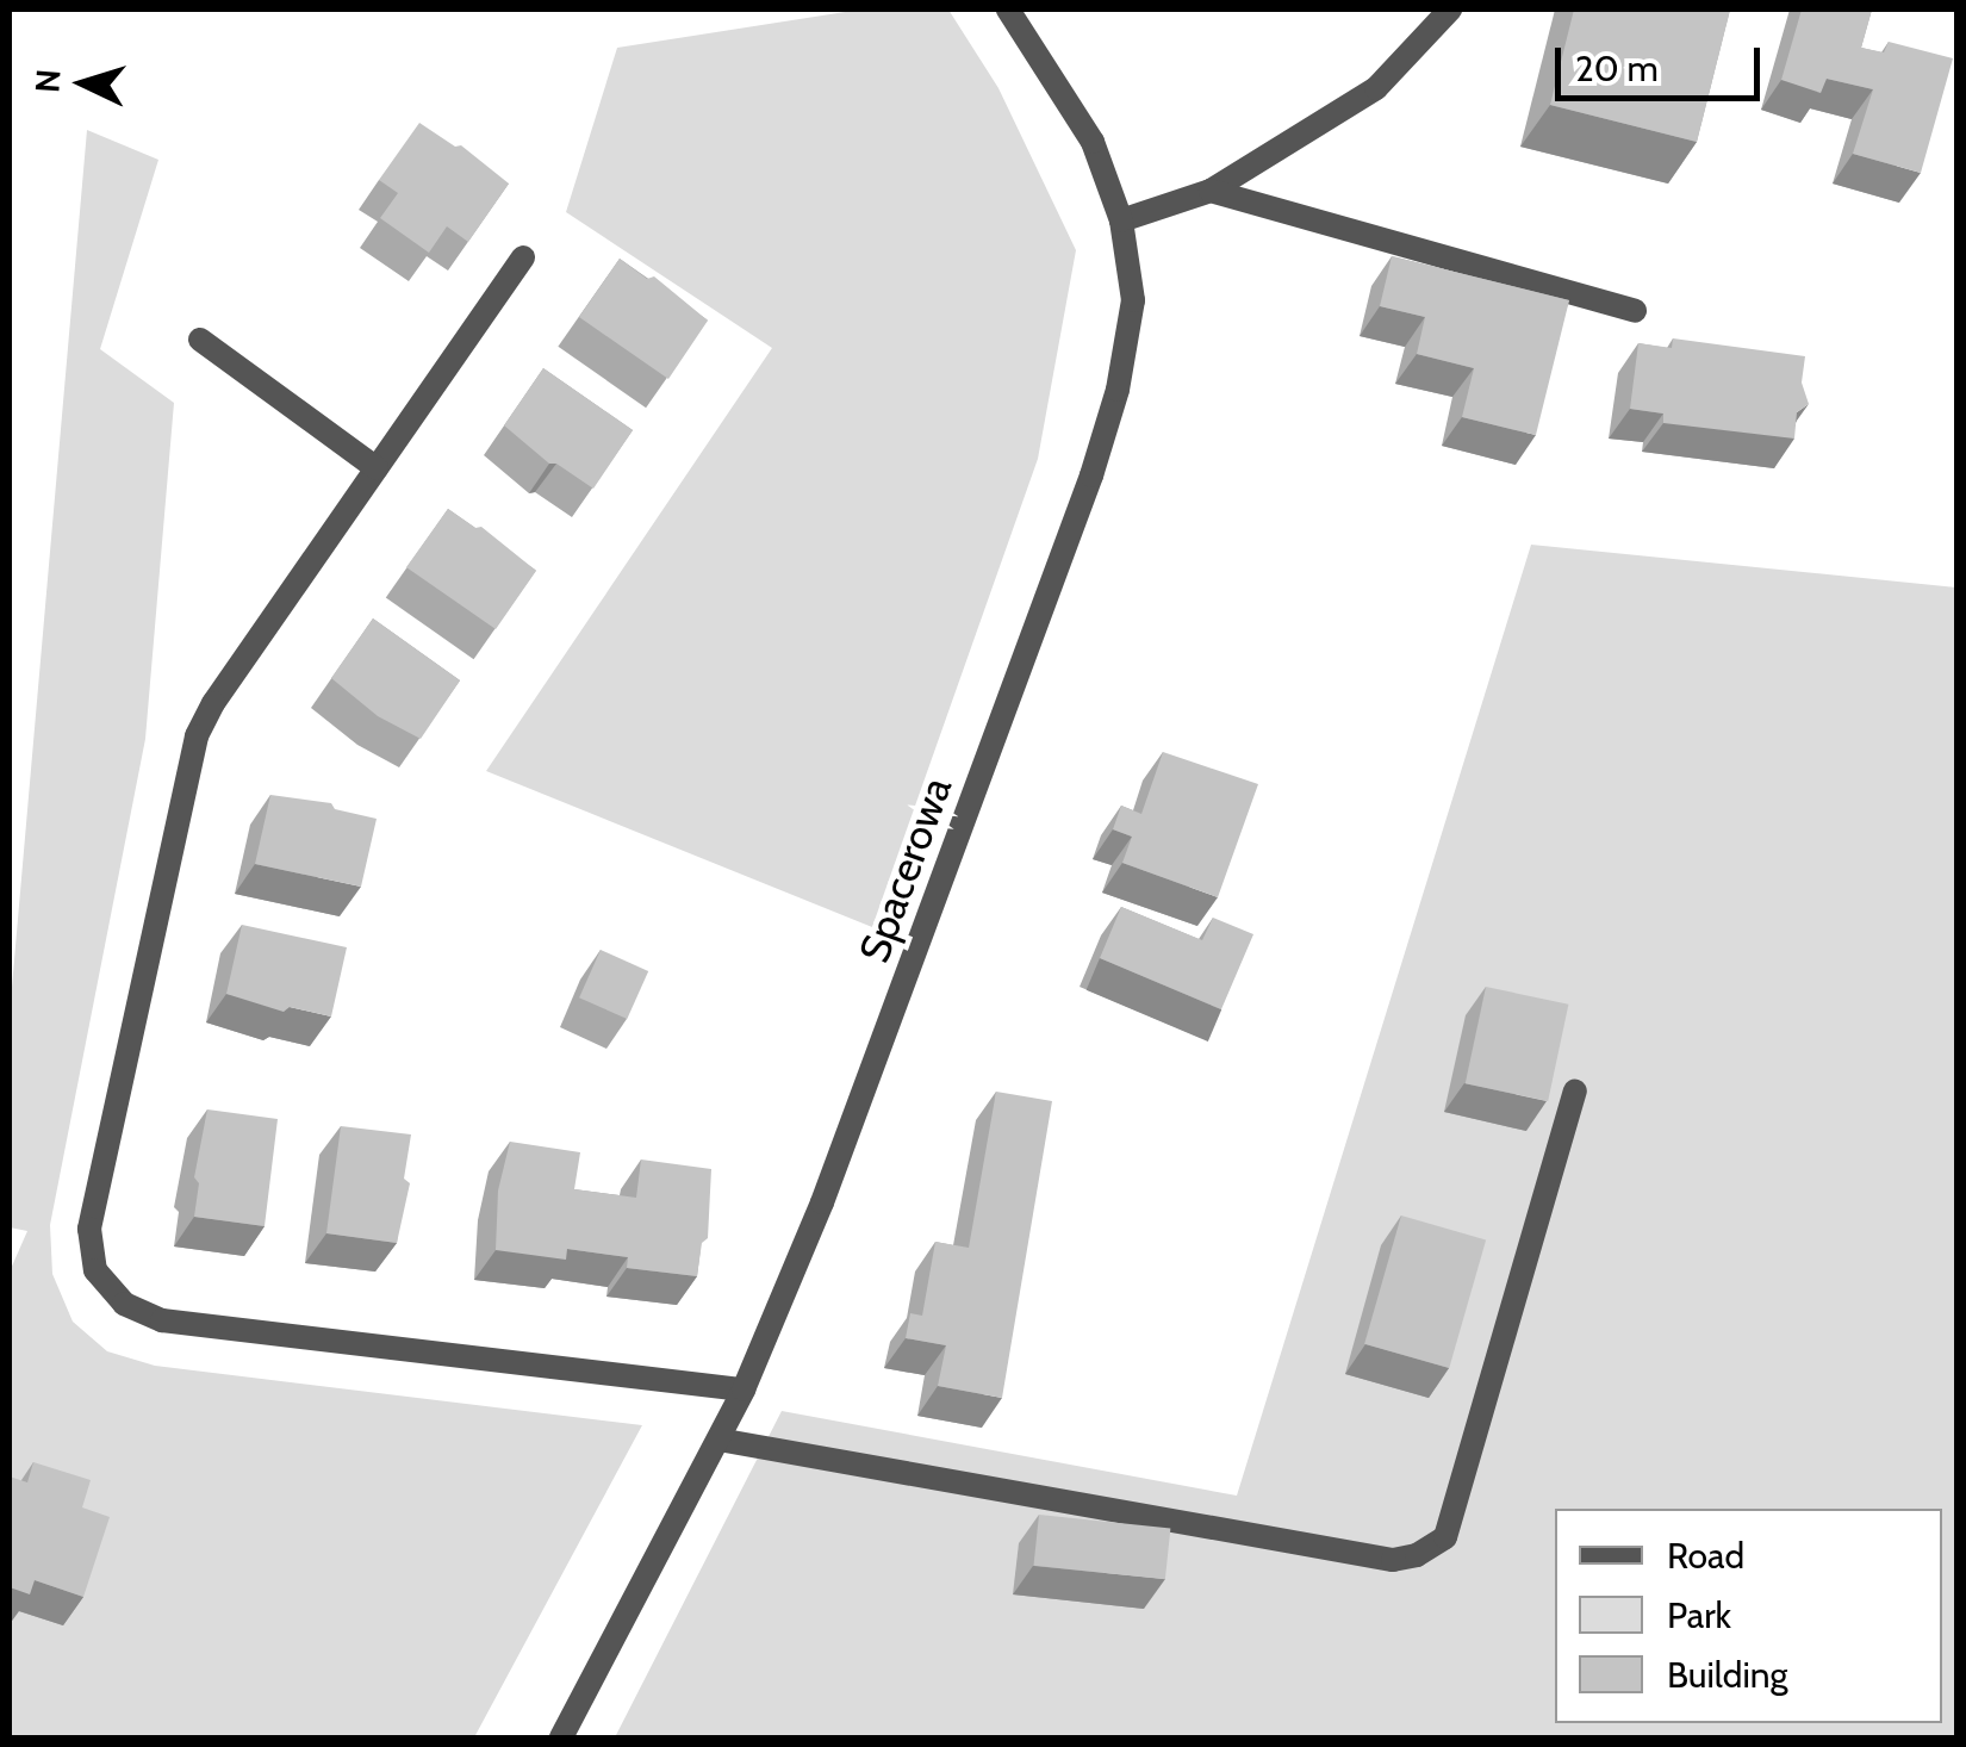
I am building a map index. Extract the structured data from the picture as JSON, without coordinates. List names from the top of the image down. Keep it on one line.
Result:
{"streets":{"street":["Spacerowa"]},"legend":["Road","Park","Building"],"scale_bar":"20 m","north":"left"}
